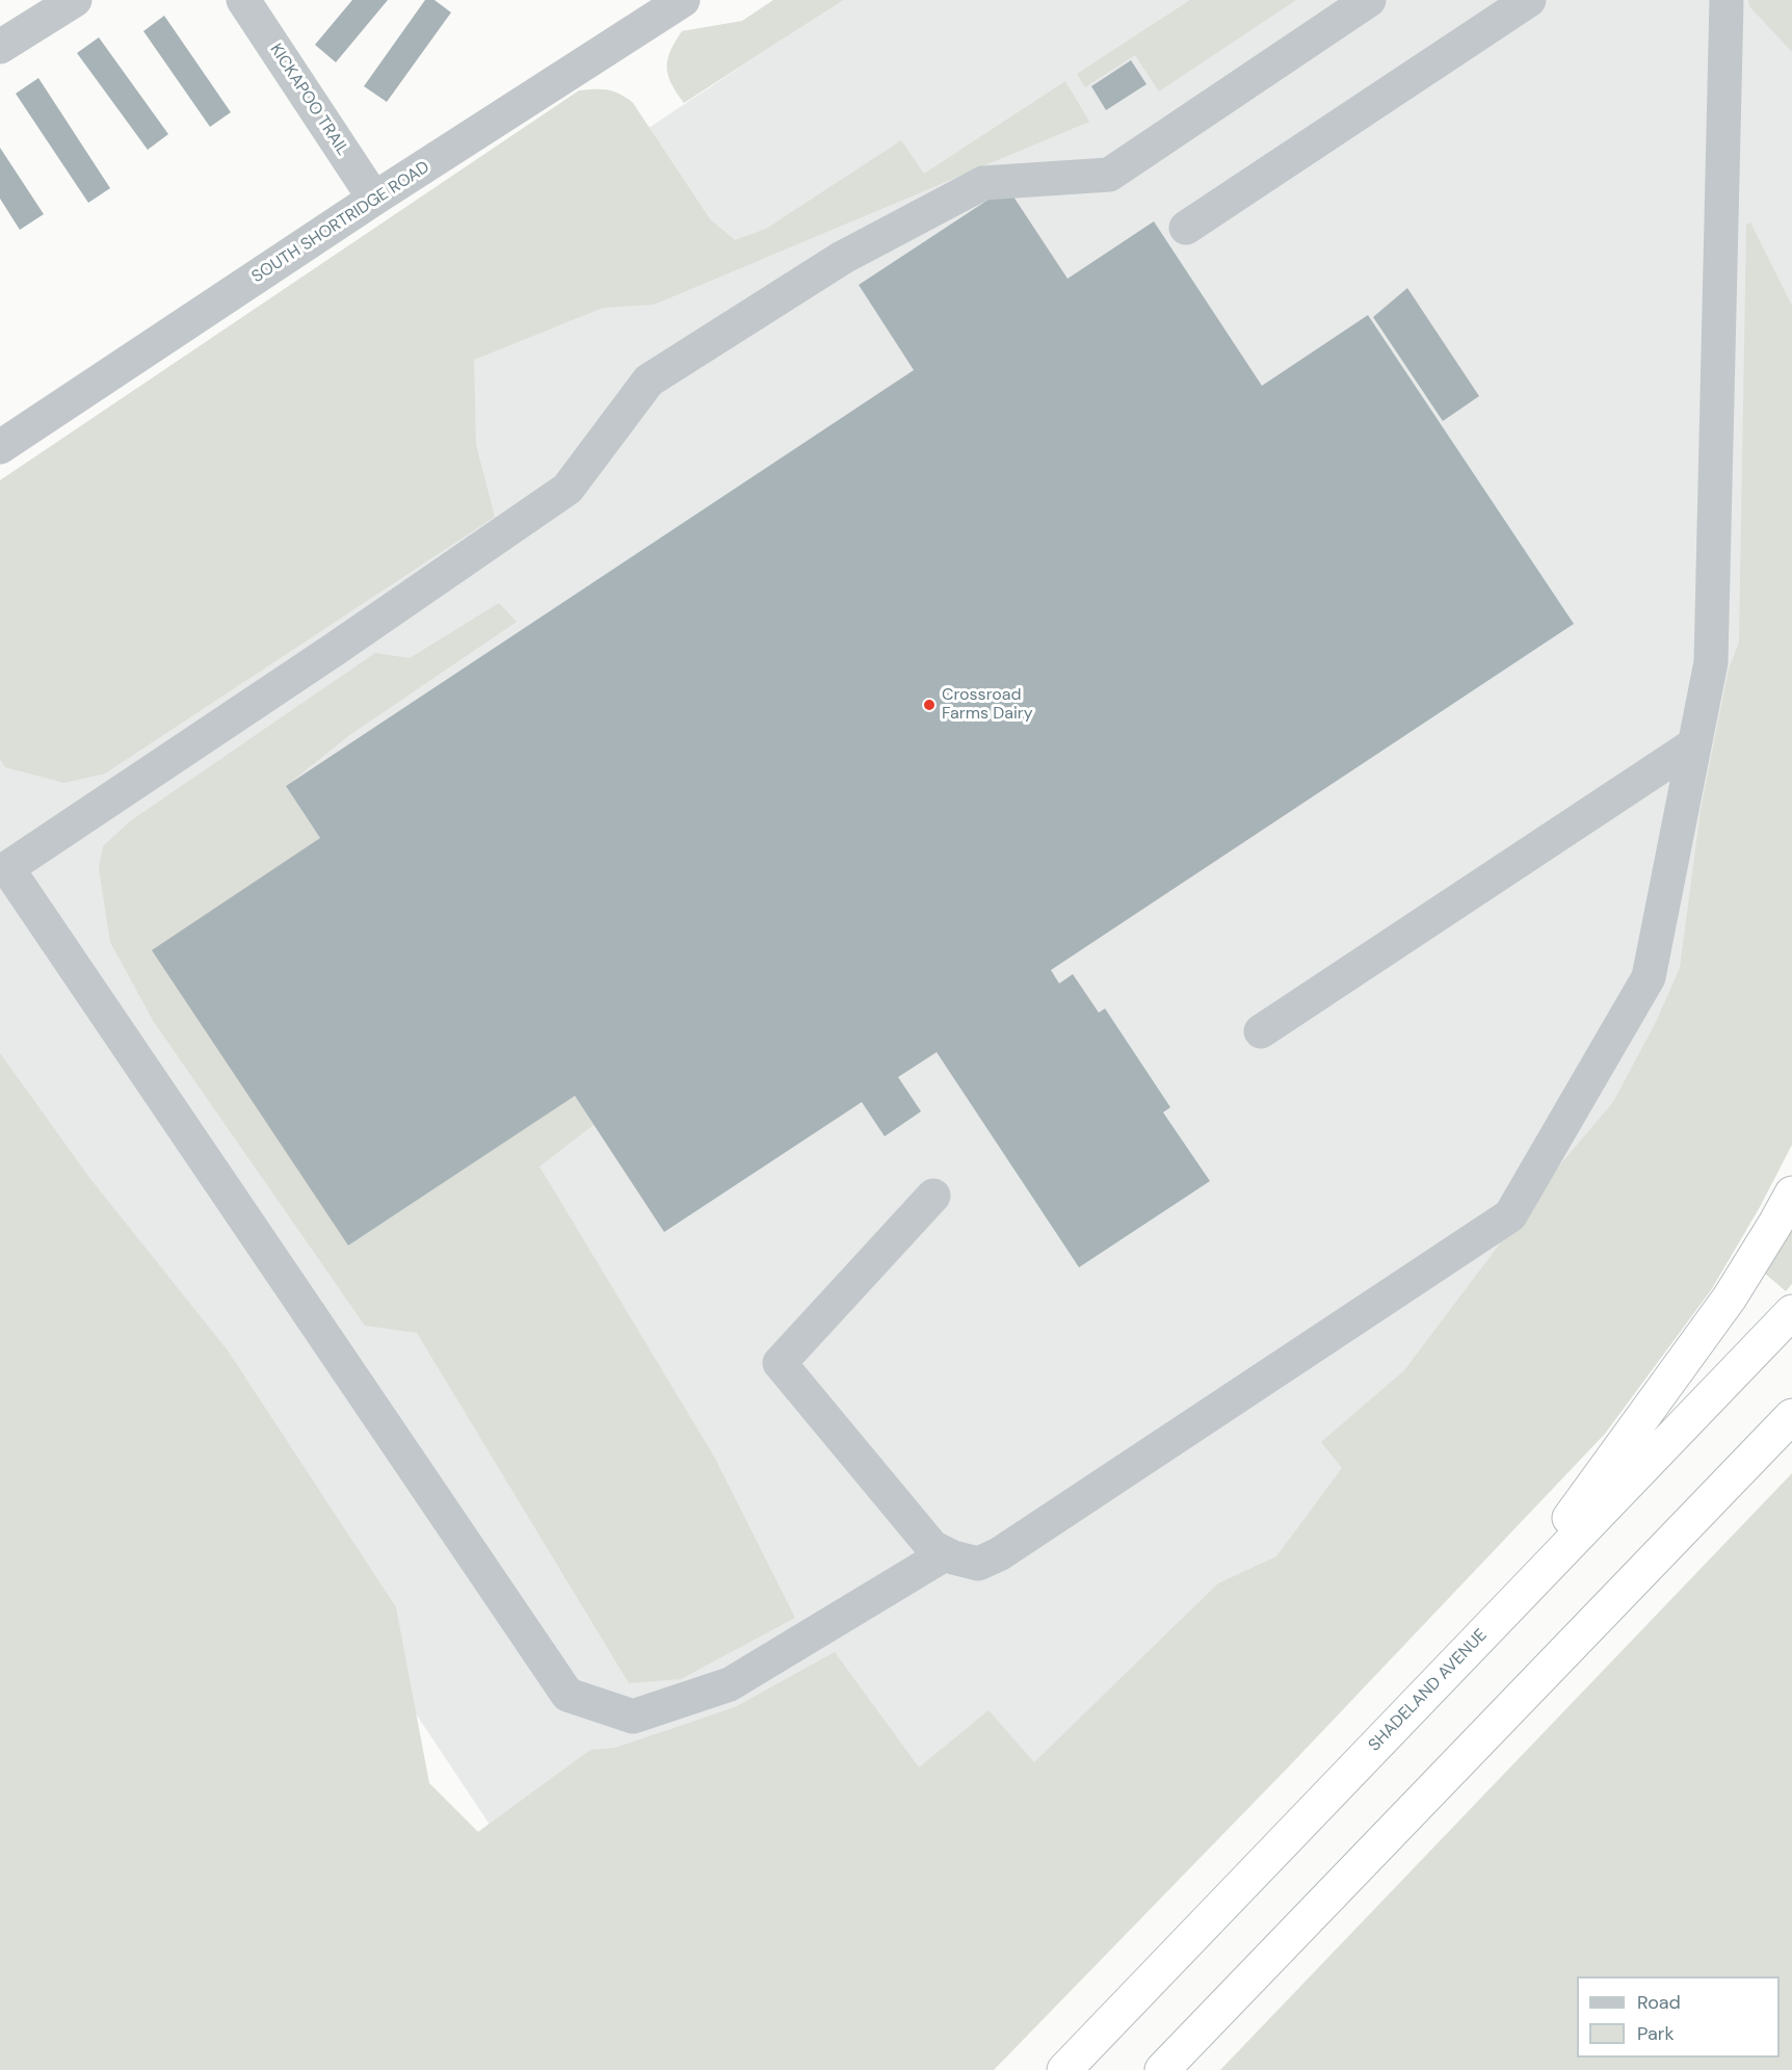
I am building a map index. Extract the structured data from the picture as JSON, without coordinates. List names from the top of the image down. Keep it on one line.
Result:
{"streets":{"highway":["SHADELAND AVENUE"],"street":["KICKAPOO TRAIL","SOUTH SHORTRIDGE ROAD"]},"crossings":[["KICKAPOO TRAIL","SOUTH SHORTRIDGE ROAD"]],"places":["Crossroad Farms Dairy"],"legend":["Road","Park"]}
